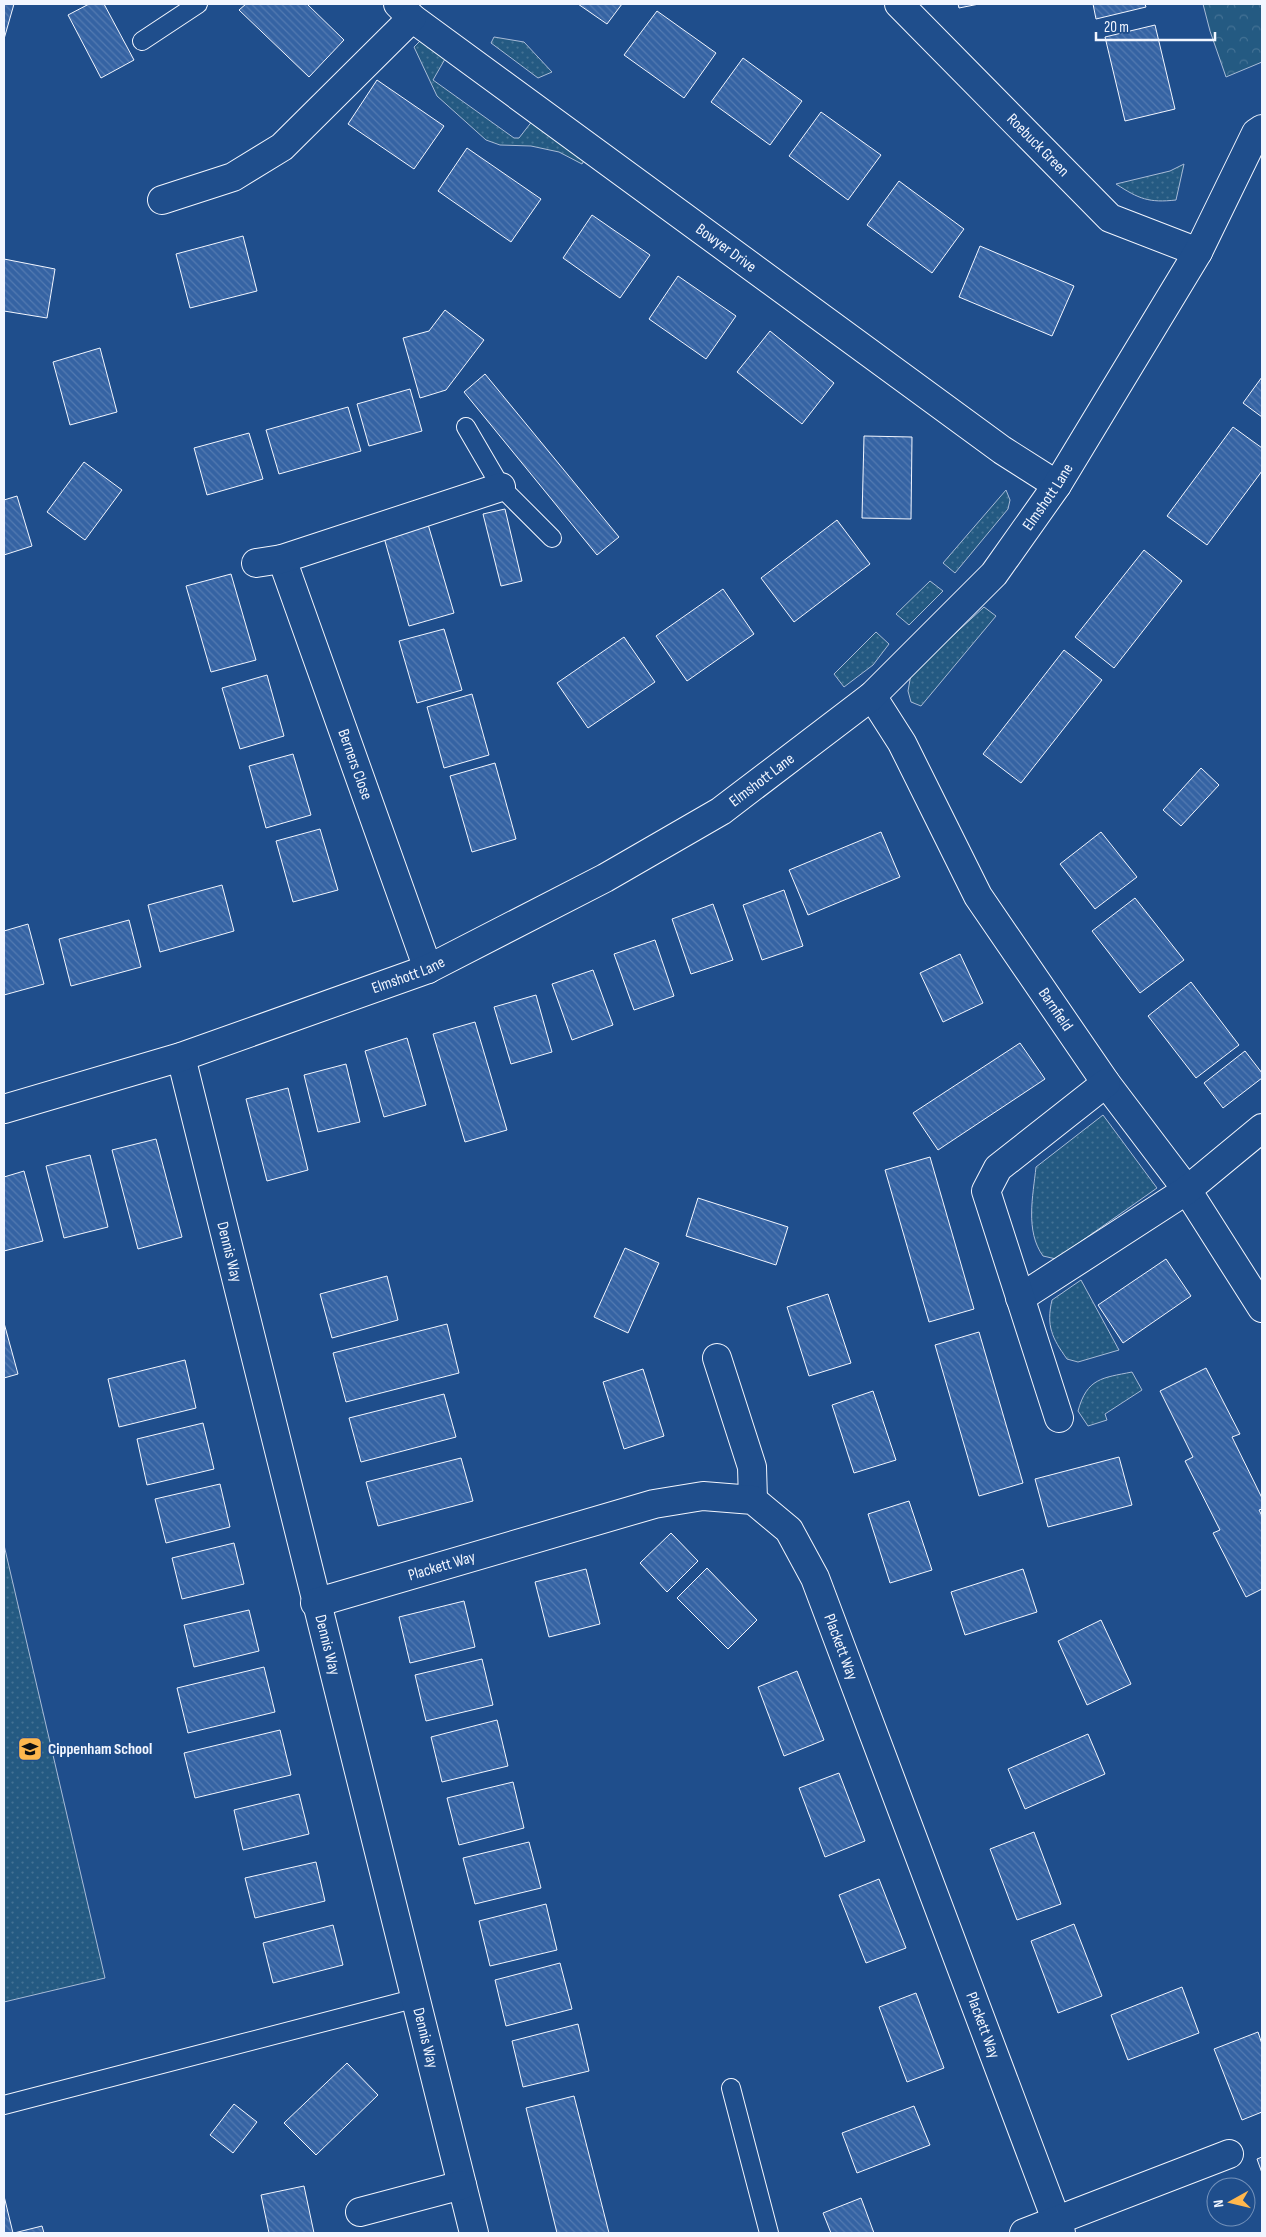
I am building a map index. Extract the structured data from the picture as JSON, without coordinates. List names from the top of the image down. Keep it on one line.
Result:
{"streets":{"street":["Roebuck Green","Bowyer Drive","Elmshott Lane","Berners Close","Barnfield","Dennis Way","Plackett Way"]},"crossings":[["Roebuck Green","Elmshott Lane"],["Bowyer Drive","Elmshott Lane"],["Elmshott Lane","Berners Close"],["Elmshott Lane","Barnfield"],["Elmshott Lane","Dennis Way"],["Dennis Way","Plackett Way"]],"places":{"school or university":["Cippenham School"]},"scale_bar":"20 m","north":"left"}
